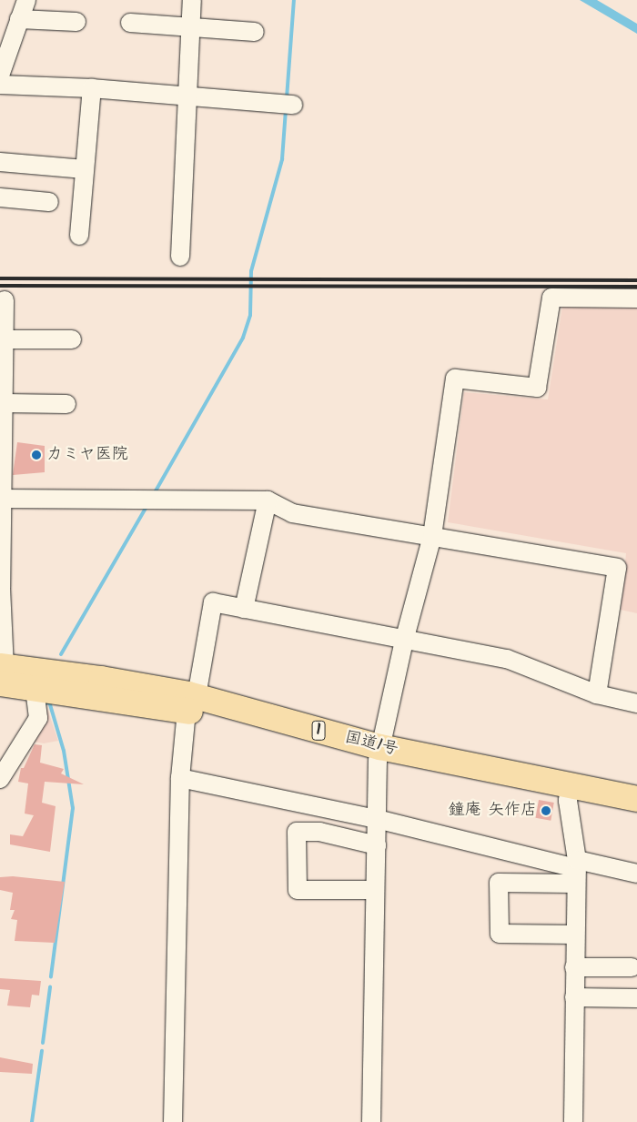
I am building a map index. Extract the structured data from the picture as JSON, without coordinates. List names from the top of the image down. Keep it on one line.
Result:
{"streets":{"highway":["1","国道1号"]},"places":["カミヤ医院","鐘庵 矢作店"]}
